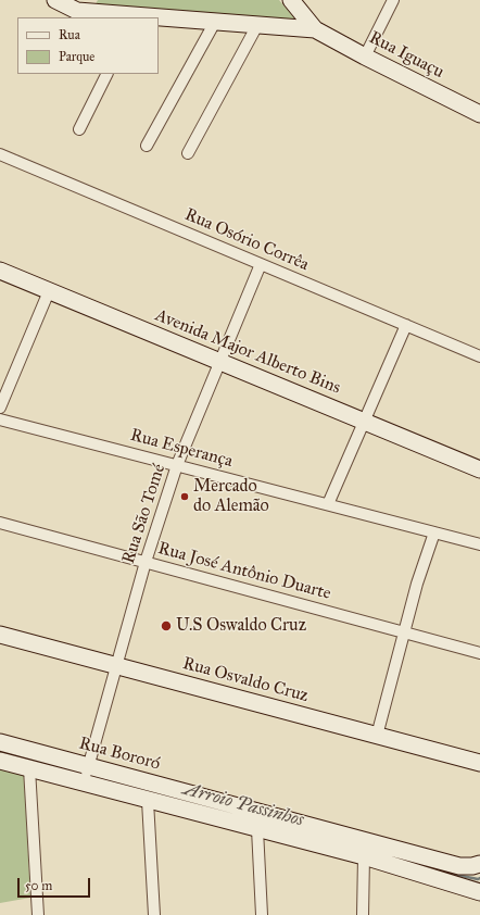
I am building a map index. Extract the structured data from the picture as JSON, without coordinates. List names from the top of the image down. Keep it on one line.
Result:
{"streets":{"street":["Rua Iguaçu","Rua Osório Corrêa","Avenida Major Alberto Bins","Rua Esperança","Rua São Tomé","Rua José Antônio Duarte","Rua Osvaldo Cruz","Rua Bororó"]},"crossings":[["Rua Osório Corrêa","Rua São Tomé"],["Avenida Major Alberto Bins","Rua São Tomé"],["Rua Esperança","Rua São Tomé"],["Rua São Tomé","Rua José Antônio Duarte"],["Rua São Tomé","Rua Osvaldo Cruz"],["Rua São Tomé","Rua Bororó"]],"water":["Arroio Passinhos"],"places":["Mercado do Alemão","U.S Oswaldo Cruz"],"legend":["Rua","Parque"],"scale_bar":"50 m"}
